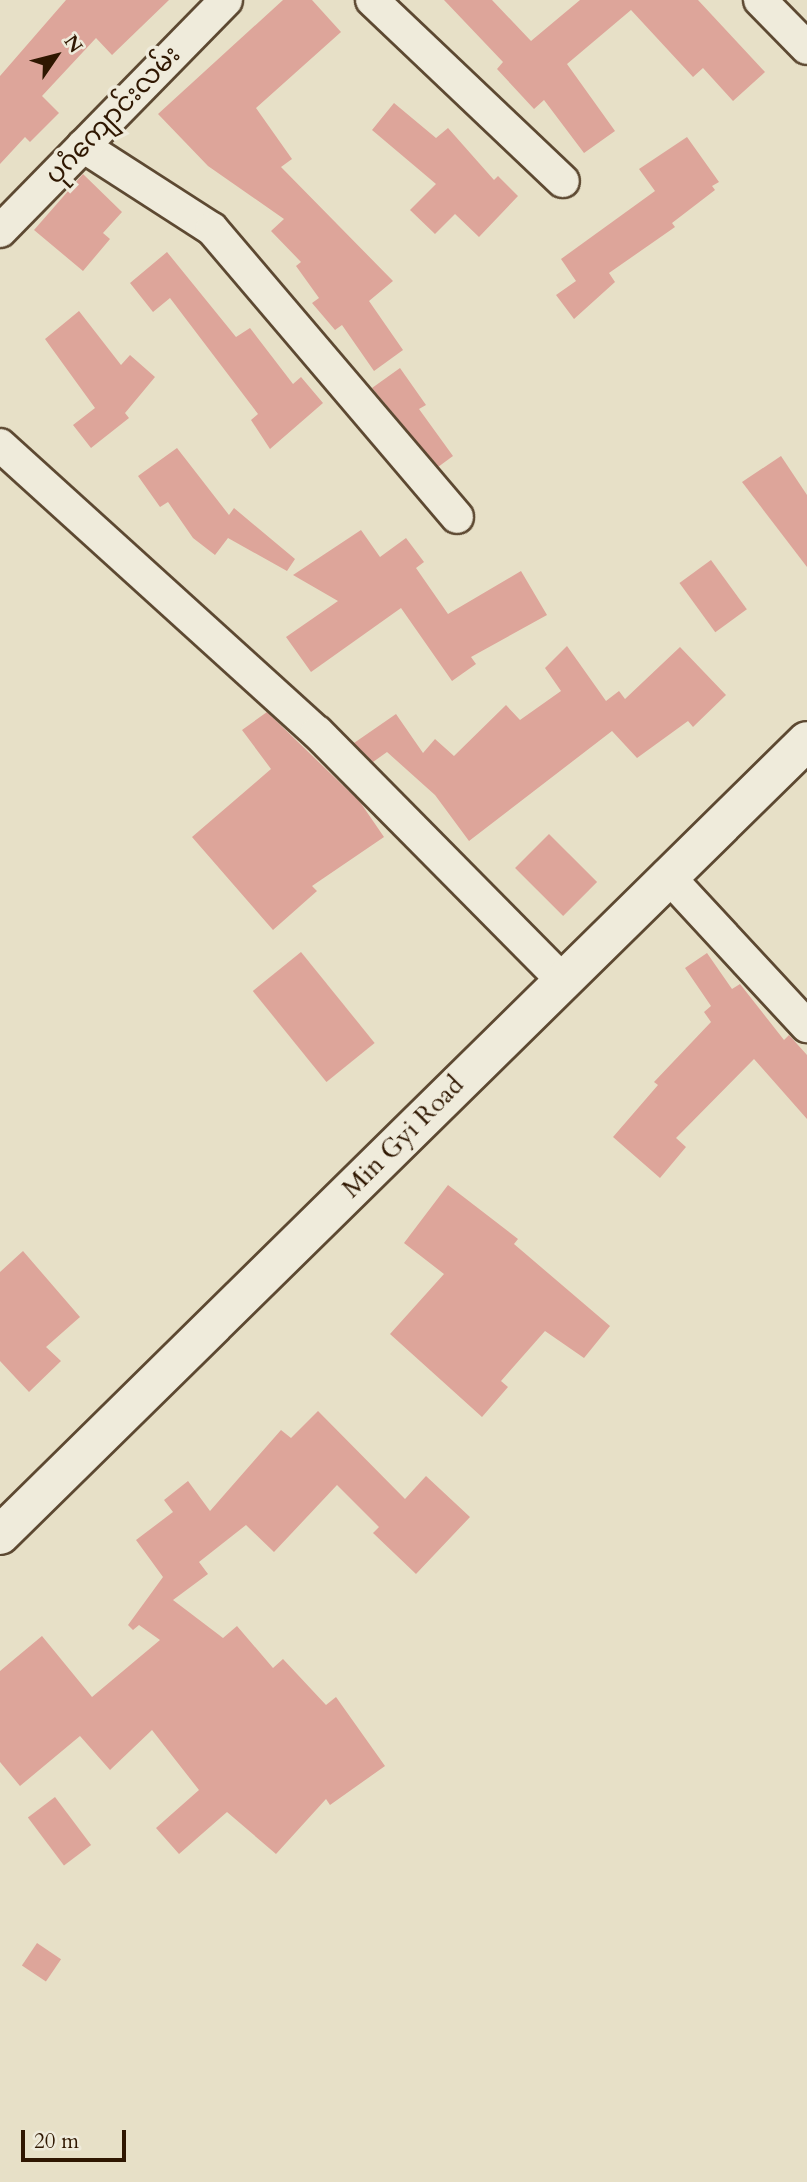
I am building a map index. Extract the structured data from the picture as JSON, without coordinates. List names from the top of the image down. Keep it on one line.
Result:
{"streets":{"main road":["Min Gyi Road"],"street":["ပုဂံကျောင်းလမ်း"]},"scale_bar":"20 m","north":"top right"}
